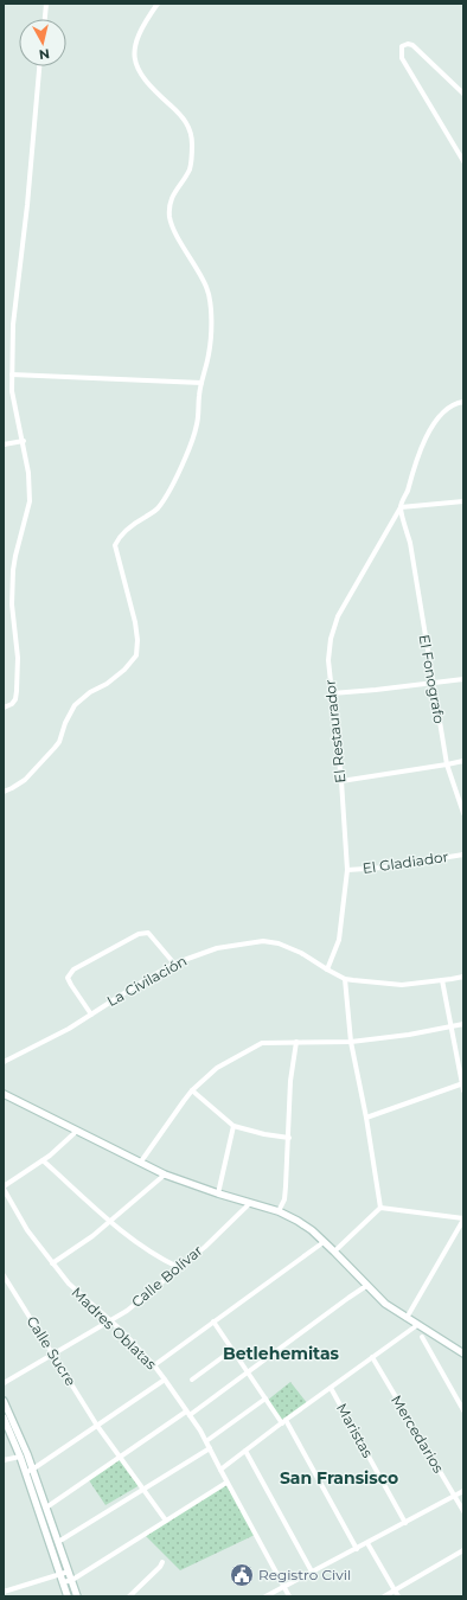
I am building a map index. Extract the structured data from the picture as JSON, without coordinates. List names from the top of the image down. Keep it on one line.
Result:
{"streets":{"street":["El Fonografo","El Restaurador","El Gladiador","La Civilación","Calle Bolívar","Madres Oblatas","Calle Sucre","Maristas","Mercedarios"]},"crossings":[["El Fonografo","El Restaurador"],["El Restaurador","El Gladiador"],["El Restaurador","La Civilación"],["Calle Bolívar","Madres Oblatas"],["Calle Bolívar","Calle Sucre"]],"districts":["Betlehemitas","San Fransisco"],"places":{"public building":["Registro Civil"]},"north":"bottom"}
